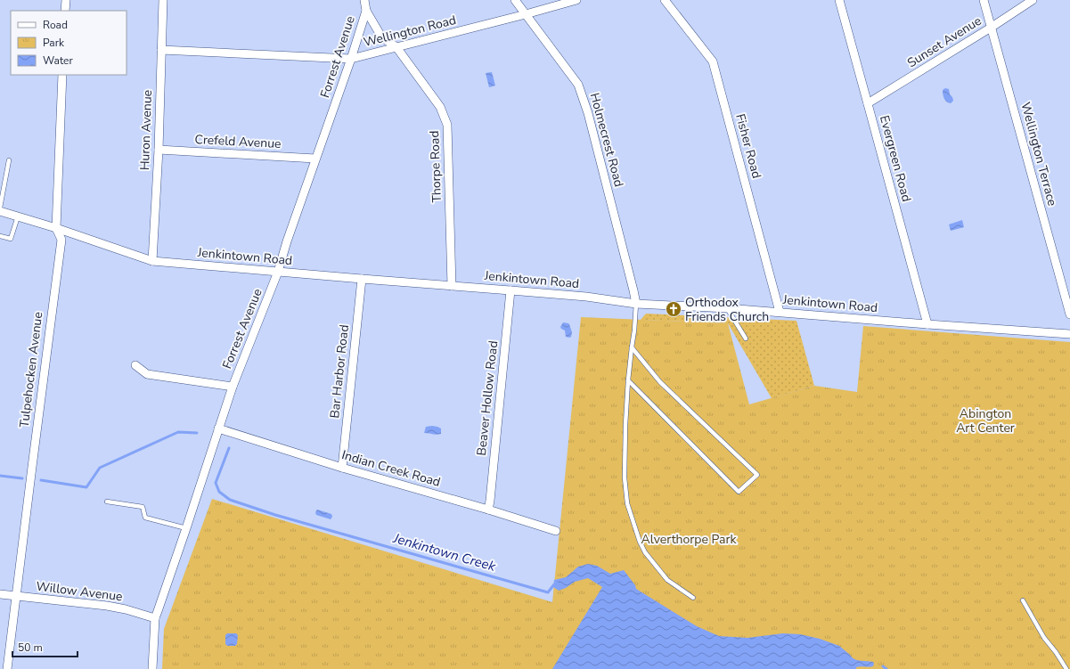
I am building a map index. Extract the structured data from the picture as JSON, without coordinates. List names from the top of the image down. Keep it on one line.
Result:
{"streets":{"street":["Wellington Road","Sunset Avenue","Forrest Avenue","Huron Avenue","Holmecrest Road","Crefeld Avenue","Fisher Road","Wellington Terrace","Evergreen Road","Thorpe Road","Jenkintown Road","Tulpehocken Avenue","Bar Harbor Road","Beaver Hollow Road","Indian Creek Road","Willow Avenue"]},"crossings":[["Wellington Road","Forrest Avenue"],["Wellington Road","Huron Avenue"],["Wellington Road","Holmecrest Road"],["Wellington Road","Thorpe Road"],["Sunset Avenue","Wellington Terrace"],["Sunset Avenue","Evergreen Road"],["Forrest Avenue","Crefeld Avenue"],["Forrest Avenue","Thorpe Road"],["Forrest Avenue","Jenkintown Road"],["Forrest Avenue","Indian Creek Road"],["Forrest Avenue","Willow Avenue"],["Huron Avenue","Crefeld Avenue"],["Huron Avenue","Jenkintown Road"],["Holmecrest Road","Jenkintown Road"],["Fisher Road","Jenkintown Road"],["Evergreen Road","Jenkintown Road"],["Thorpe Road","Jenkintown Road"],["Jenkintown Road","Tulpehocken Avenue"],["Jenkintown Road","Bar Harbor Road"],["Jenkintown Road","Beaver Hollow Road"],["Tulpehocken Avenue","Willow Avenue"],["Bar Harbor Road","Indian Creek Road"],["Beaver Hollow Road","Indian Creek Road"]],"water":["Jenkintown Creek"],"parks":["Abington Art Center","Alverthorpe Park"],"places":{"church":["Orthodox Friends Church"]},"legend":["Road","Park","Water"],"scale_bar":"50 m"}
